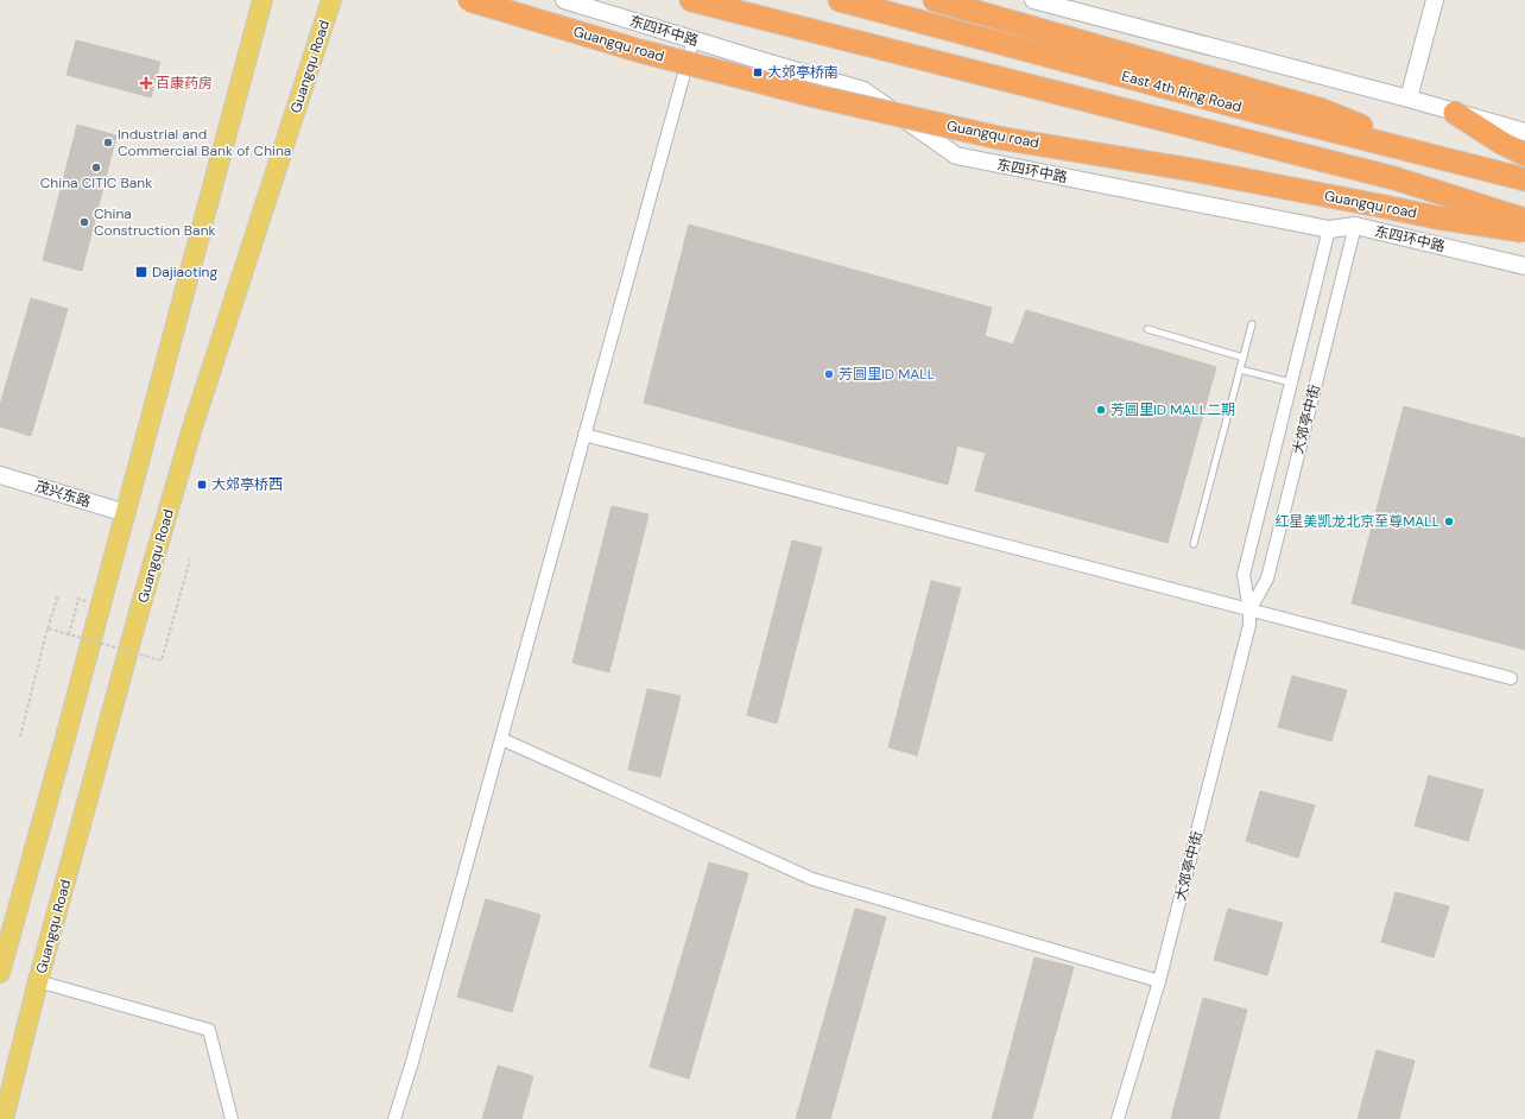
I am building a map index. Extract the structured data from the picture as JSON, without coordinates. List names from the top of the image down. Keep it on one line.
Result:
{"streets":{"highway":["Guangqu road","East 4th Ring Road"],"main road":["东四环中路","Guangqu Road","茂兴东路"],"street":["大郊亭中街"]},"crossings":[["东四环中路","大郊亭中街"]],"places":{"transit":["大郊亭桥南","Dajiaoting","大郊亭桥西"],"health":["百康药房"],"other":["Industrial and Commercial Bank of China","China CITIC Bank","China Construction Bank","芳圆里ID MALL","芳圆里ID MALL二期","红星美凯龙北京至尊MALL"]}}
